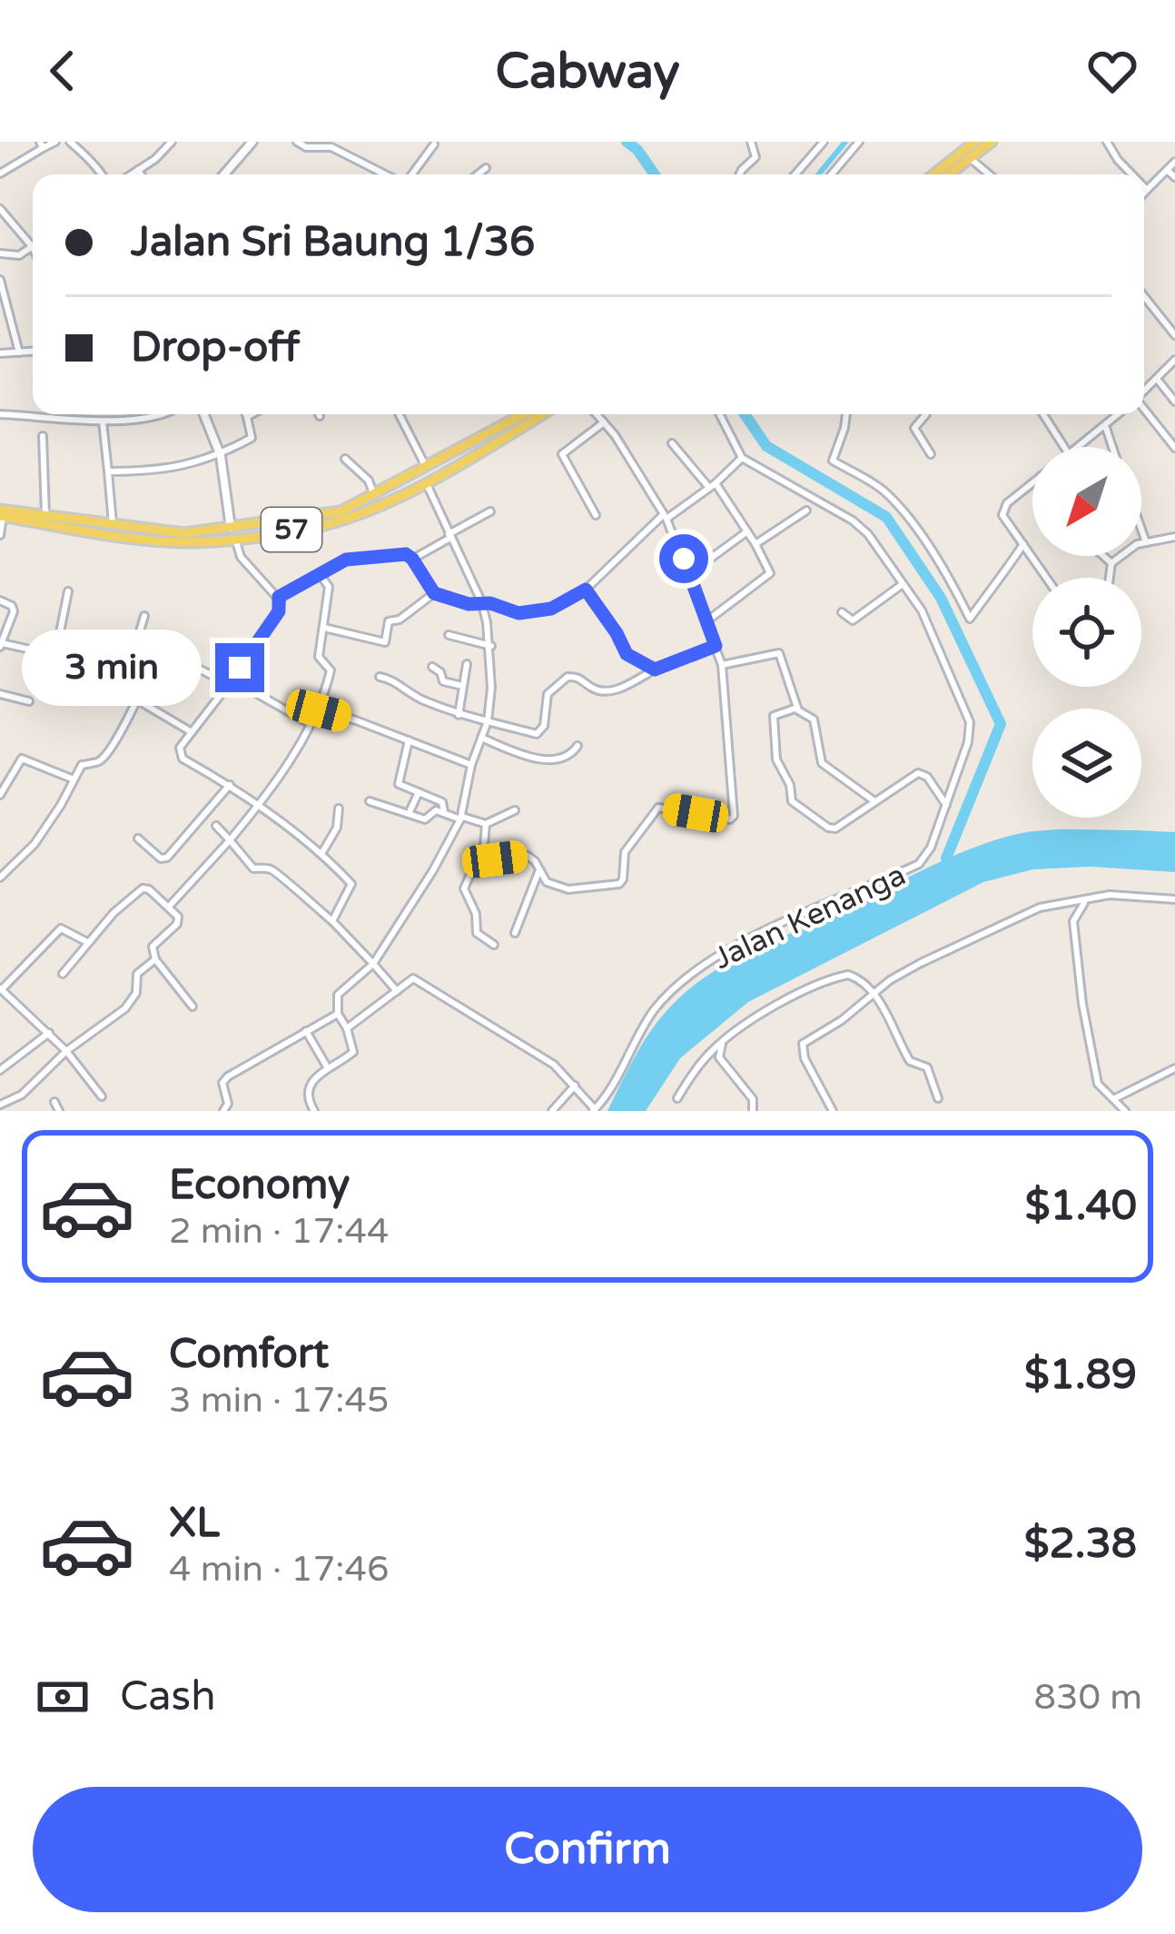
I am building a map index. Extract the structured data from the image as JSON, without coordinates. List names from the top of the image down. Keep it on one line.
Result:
{"streets":{"main road":["57"],"street":["Jalan Kenanga"]},"north":"bottom left","page":{"header":"Cabway","banner":["Jalan Sri Baung 1/36","Drop-off"],"bubble":"3 min","list":[{"name":"Economy","note":"2 min · 17:44","value":"$1.40"},{"name":"Comfort","note":"3 min · 17:45","value":"$1.89"},{"name":"XL","note":"4 min · 17:46","value":"$2.38"}],"pay":["Cash","830 m"],"buttons":"Confirm"}}
